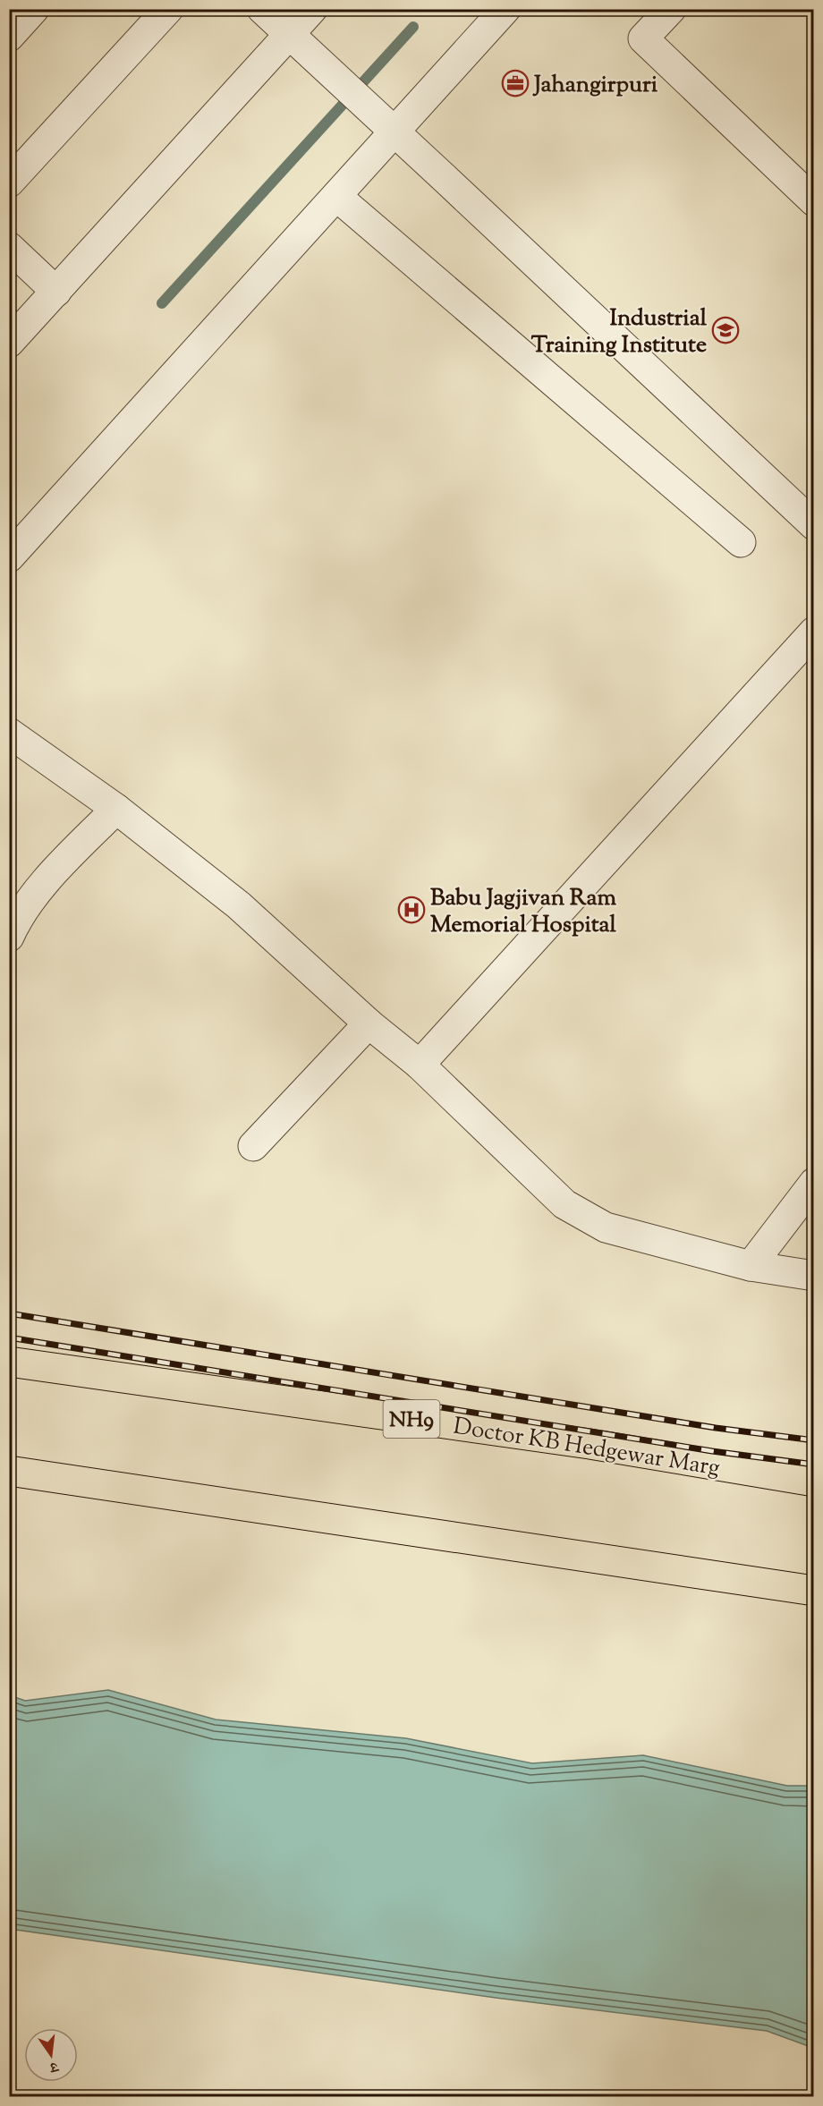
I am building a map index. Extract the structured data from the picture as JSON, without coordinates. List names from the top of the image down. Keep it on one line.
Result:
{"streets":{"highway":["NH9","Doctor KB Hedgewar Marg"]},"places":{"office":["Jahangirpuri"],"school or university":["Industrial Training Institute"],"hospital":["Babu Jagjivan Ram Memorial Hospital"]},"north":"bottom"}
